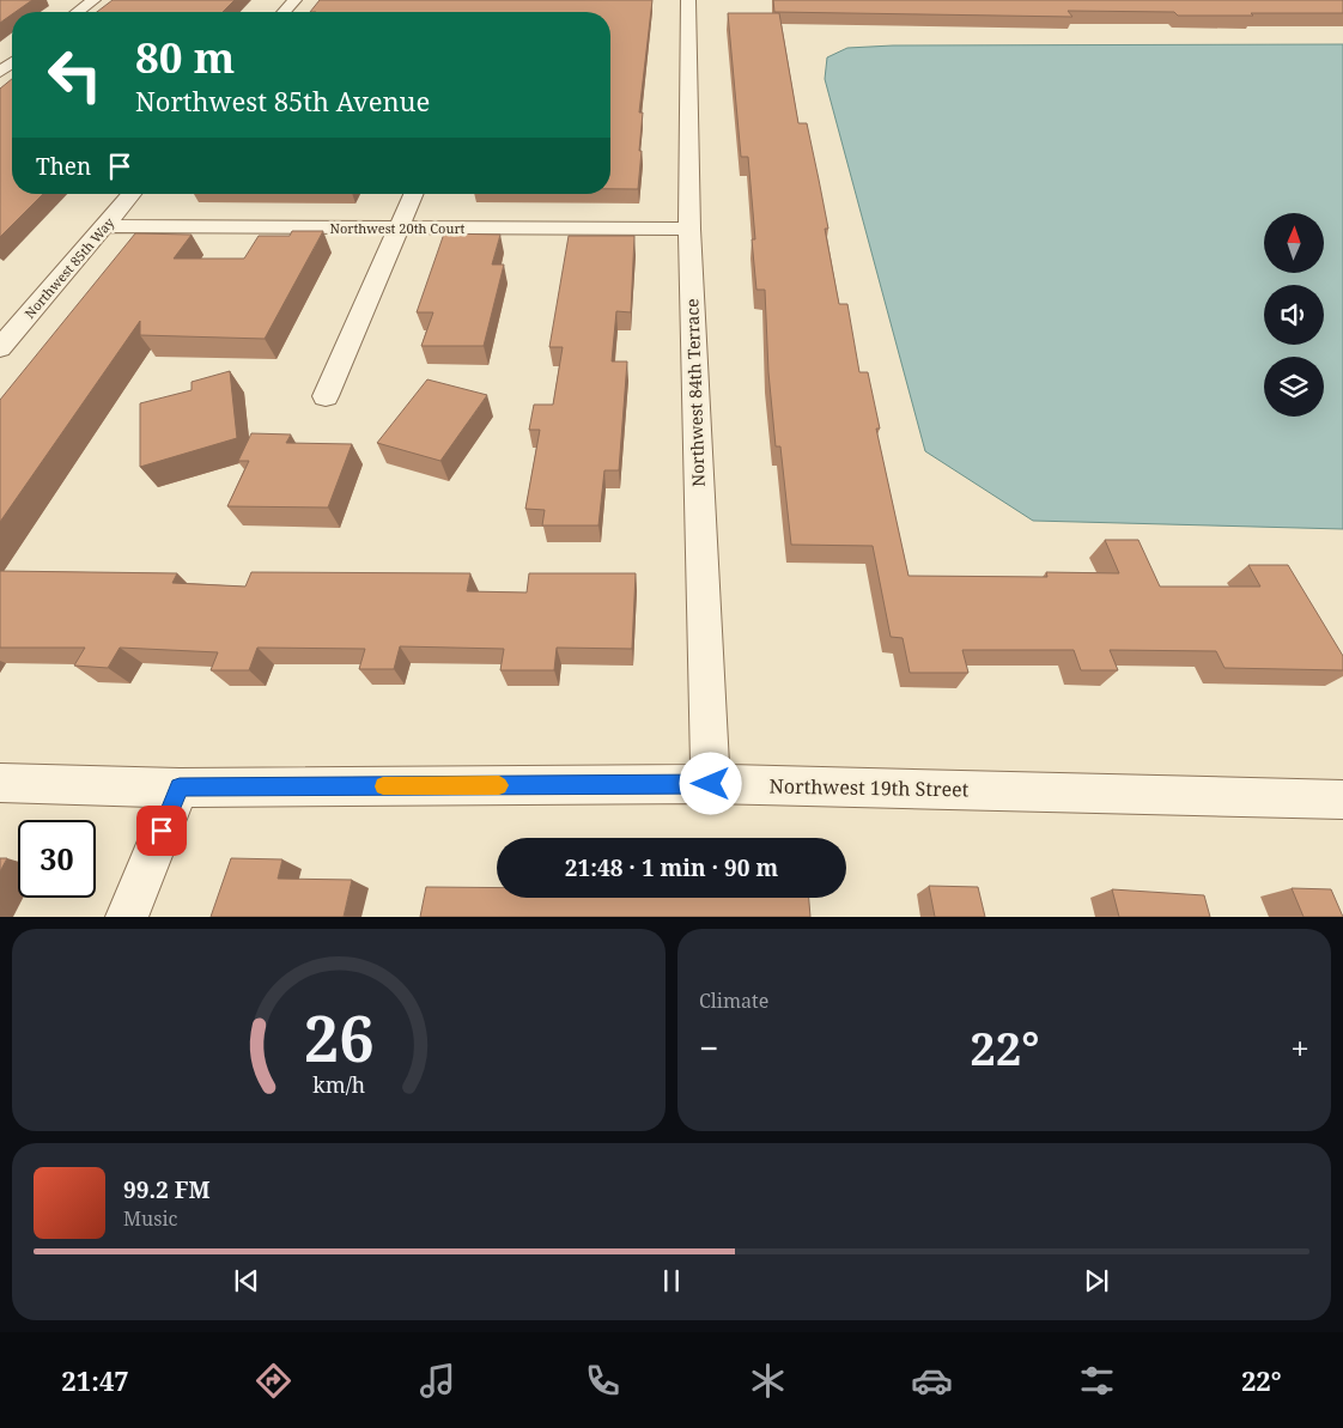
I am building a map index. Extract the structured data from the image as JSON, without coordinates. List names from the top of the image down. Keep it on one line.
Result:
{"streets":{"street":["Northwest 20th Court","Northwest 85th Way","Northwest 84th Terrace","Northwest 19th Street"]},"crossings":[["Northwest 20th Court","Northwest 85th Way"],["Northwest 20th Court","Northwest 84th Terrace"],["Northwest 84th Terrace","Northwest 19th Street"]],"north":"top","page":{"turn":["80 m","Northwest 85th Avenue"],"then":"Then","limit":"30","trip":"21:48 · 1 min · 90 m","tile":"Climate","heat":["−","22°","+"],"song":["99.2 FM","Music"],"tabs":["21:47","22°"],"gauge":["26","km/h"]}}
